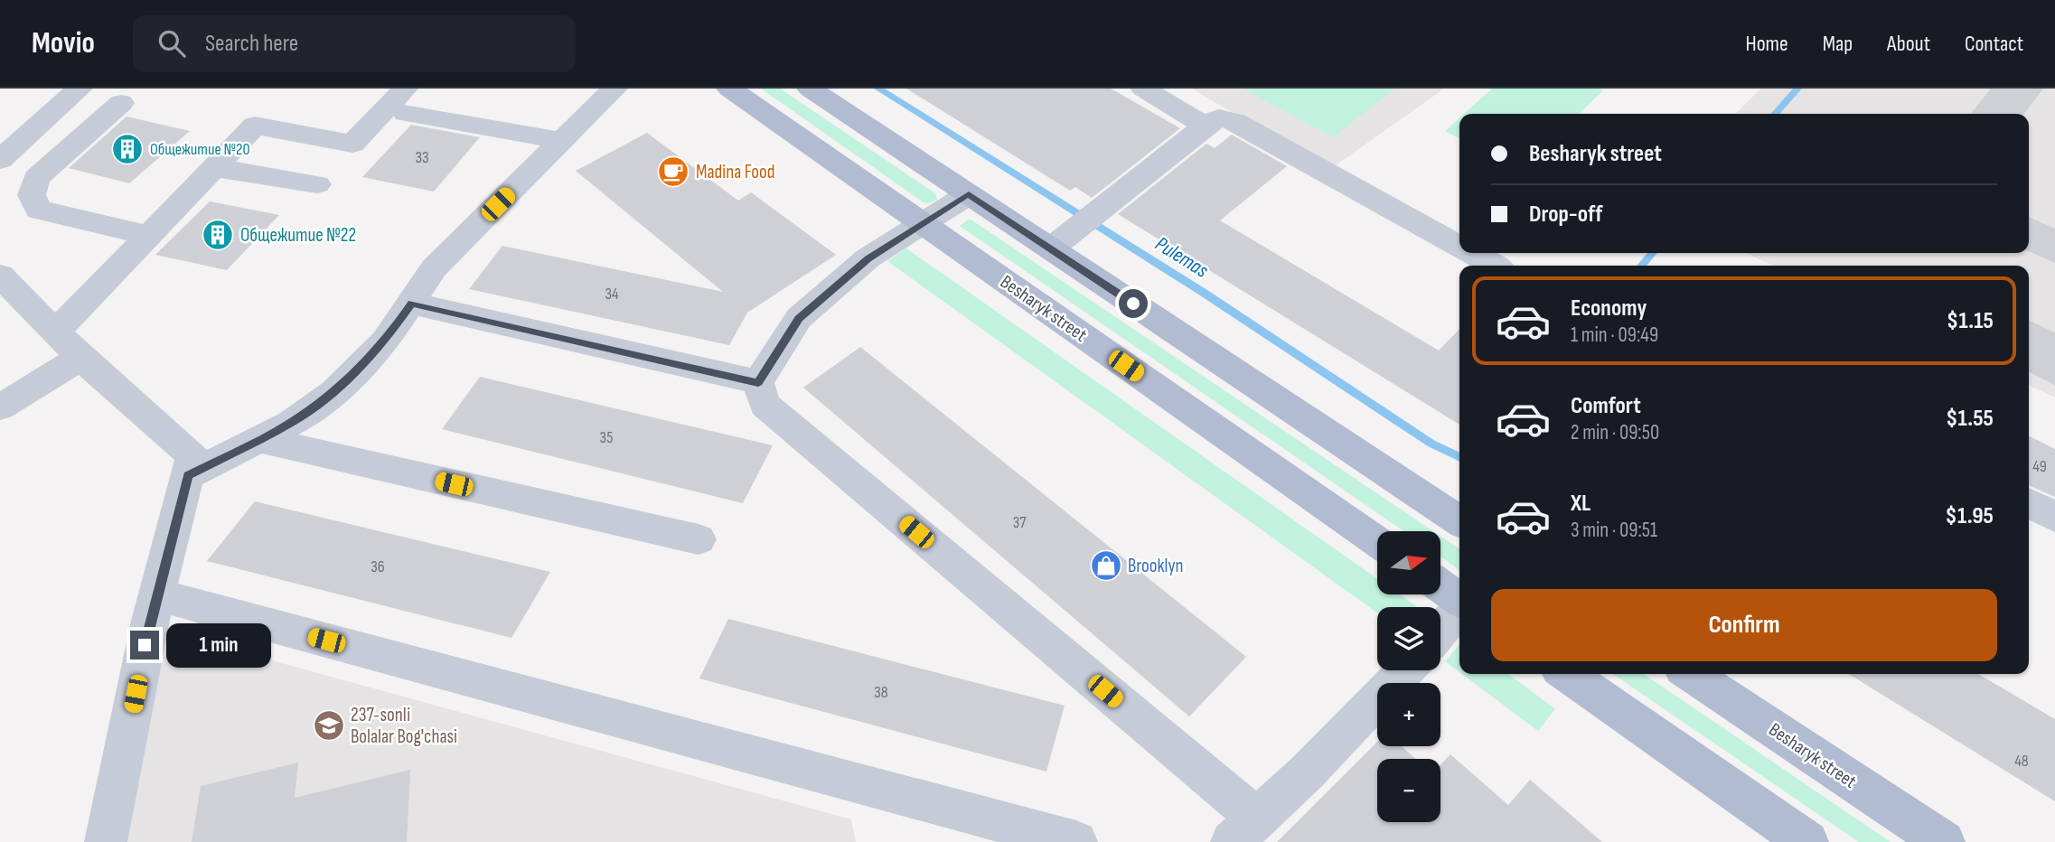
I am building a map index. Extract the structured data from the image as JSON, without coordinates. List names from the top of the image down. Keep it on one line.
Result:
{"streets":{"main road":["Besharyk street"]},"water":["Pulemas"],"places":{"building":["Общежитие №20","Общежитие №22"],"cafe":["Madina Food"],"shop":["Brooklyn"],"school or university":["237-sonli Bolalar Bog'chasi"]},"house_numbers":["33","34","35","49","37","36","38","48"],"north":"right","page":{"header":"Movio","search":"Search here","nav":["Home","Map","About","Contact"],"banner":["Besharyk street","Drop-off"],"list":[{"name":"Economy","note":"1 min · 09:49","value":"$1.15"},{"name":"Comfort","note":"2 min · 09:50","value":"$1.55"},{"name":"XL","note":"3 min · 09:51","value":"$1.95"}],"map_buttons":["+","−"],"buttons":"Confirm","bubble":"1 min"}}
